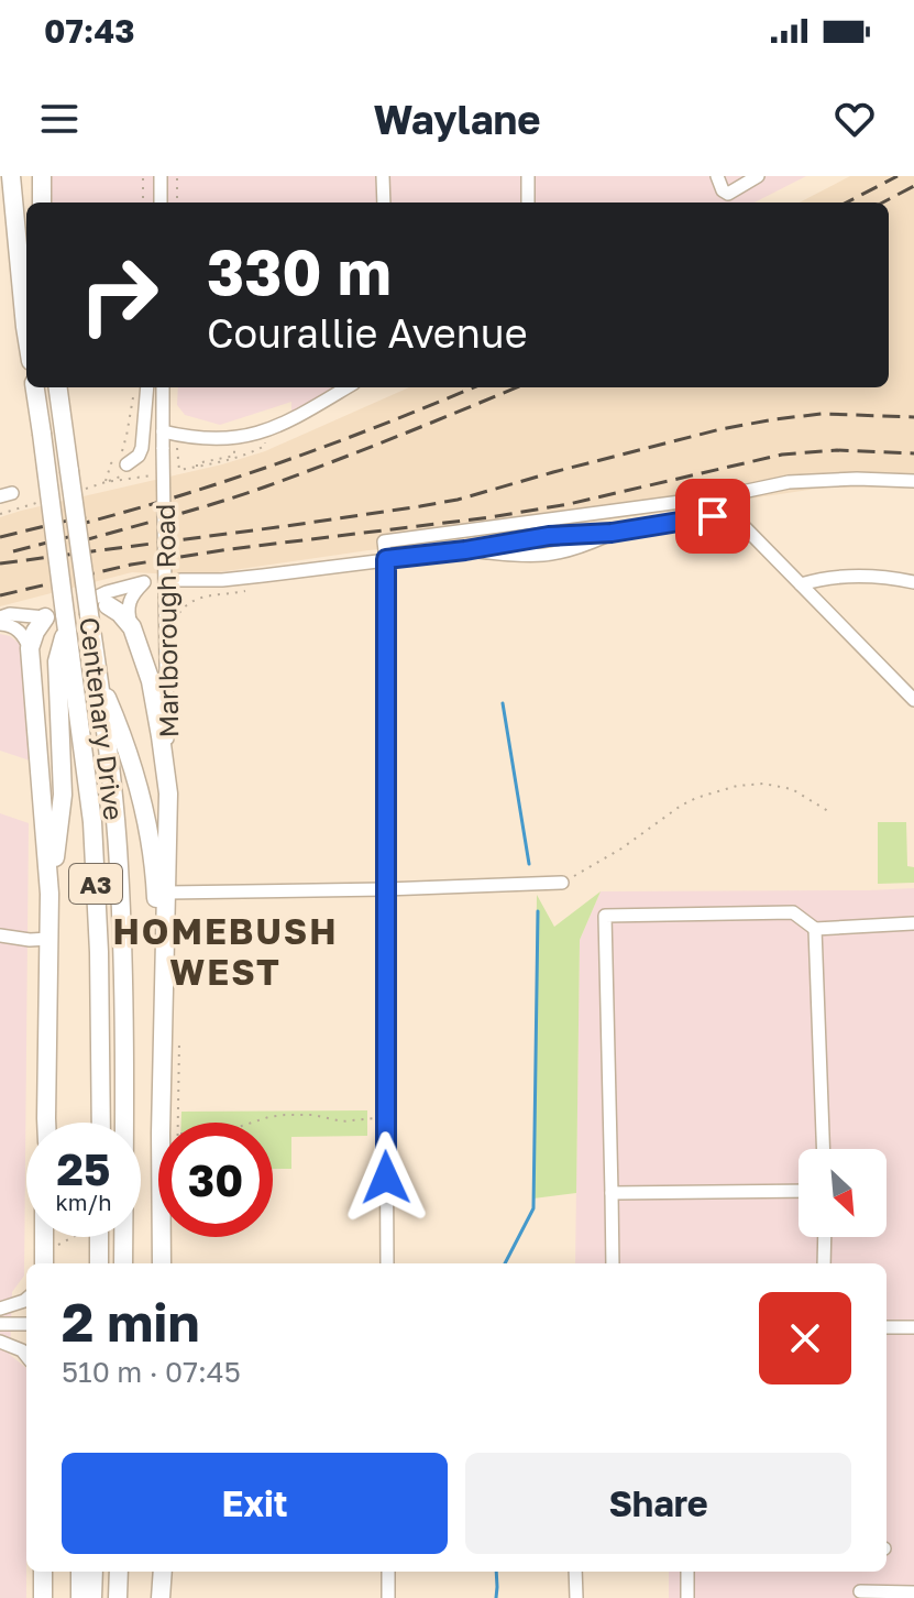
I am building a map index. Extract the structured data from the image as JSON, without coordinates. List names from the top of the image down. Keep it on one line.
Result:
{"streets":{"highway":["Centenary Drive","A3"],"street":["Marlborough Road"]},"districts":["HOMEBUSH WEST"],"north":"bottom right","page":{"status":"07:43","header":"Waylane","turn":["330 m","Courallie Avenue"],"speed":"25 km/h","limit":"30","heading":["2 min","510 m · 07:45"],"buttons":["Exit","Share"]}}
